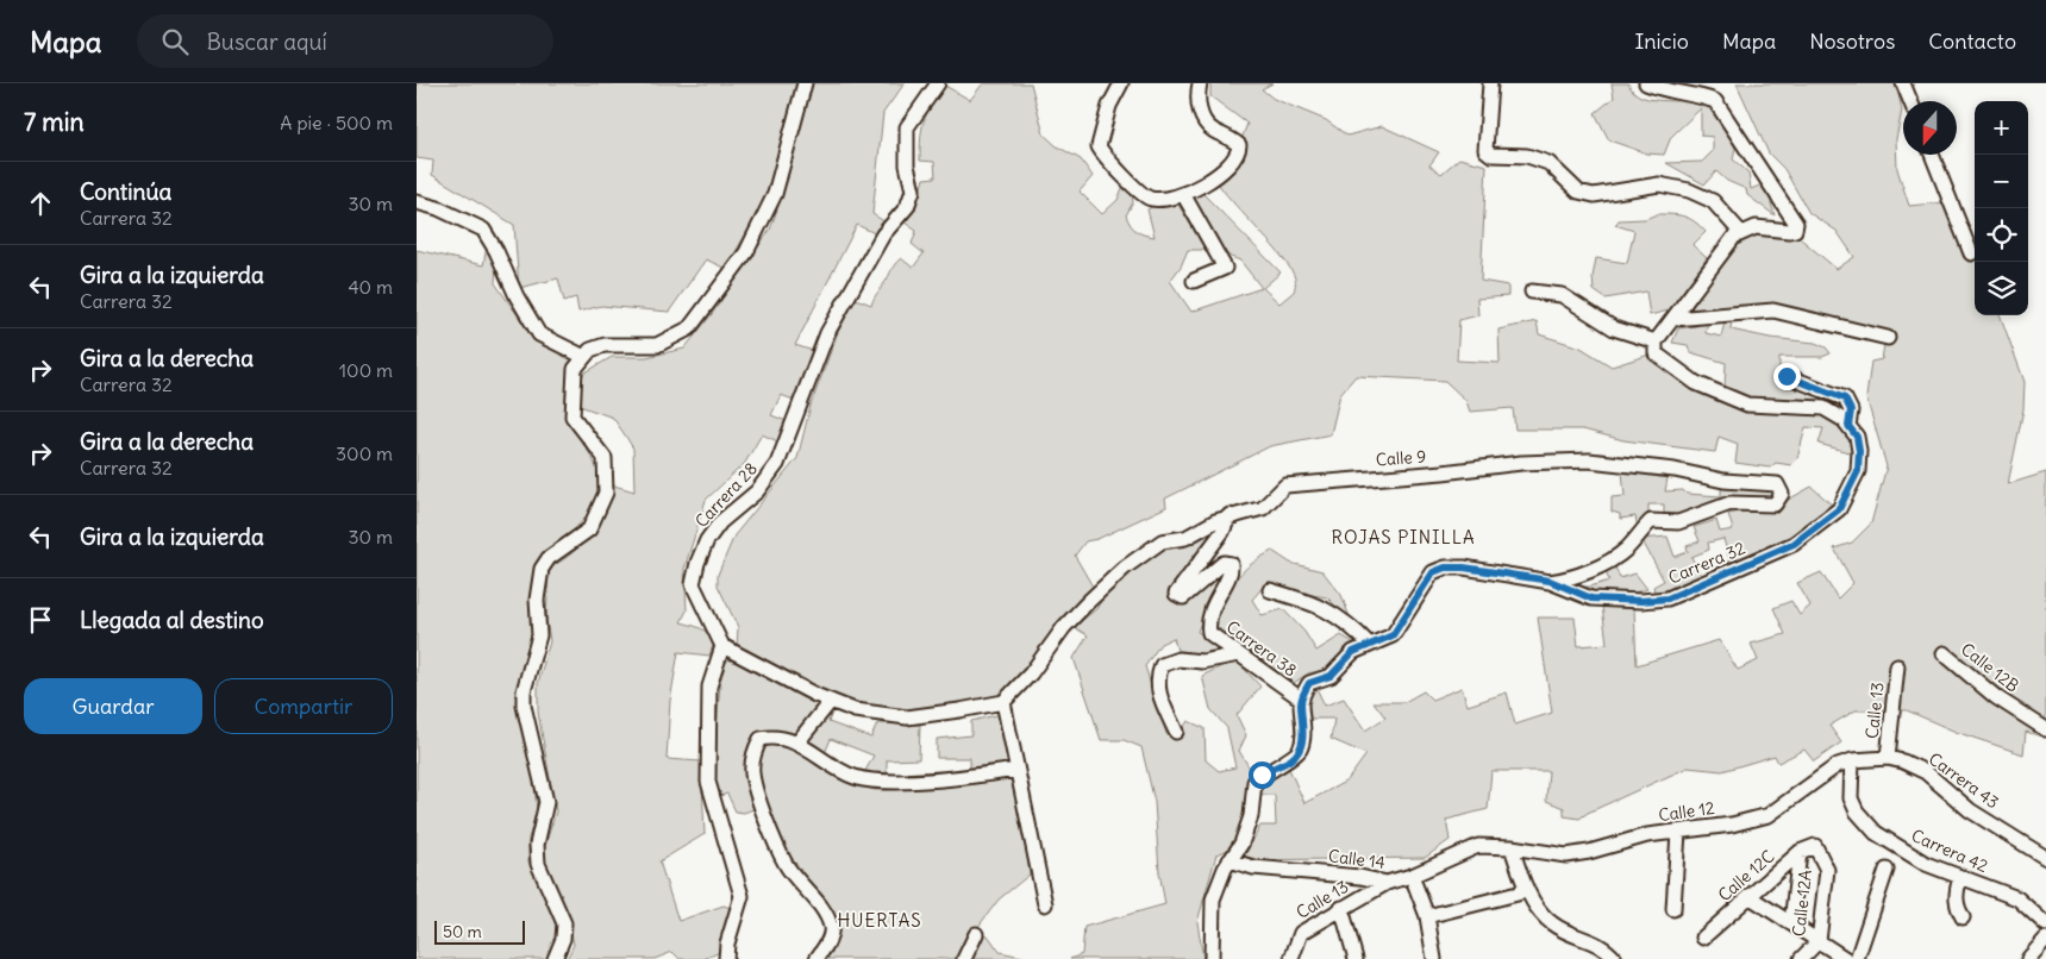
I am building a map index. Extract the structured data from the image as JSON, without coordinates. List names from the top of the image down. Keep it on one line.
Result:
{"streets":{"street":["Calle 9","Carrera 28","Carrera 32","Carrera 38","Calle 12B","Calle 13","Carrera 43","Calle 12","Carrera 42","Calle 14","Calle 12C","Calle 12A"]},"crossings":[["Calle 9","Carrera 32"],["Calle 9","Carrera 38"],["Carrera 32","Carrera 38"],["Calle 13","Carrera 43"],["Calle 13","Calle 14"],["Carrera 43","Calle 12"],["Carrera 43","Carrera 42"],["Calle 12","Carrera 42"],["Calle 12","Calle 14"],["Calle 12C","Calle 12A"]],"districts":["ROJAS PINILLA","HUERTAS"],"scale_bar":"50 m","north":"bottom","page":{"header":"Mapa","search":"Buscar aquí","nav":["Inicio","Mapa","Nosotros","Contacto"],"heading":["7 min","A pie · 500 m"],"map_buttons":["+","−"],"list":[["Continúa","Carrera 32","30 m"],["Gira a la izquierda","Carrera 32","40 m"],["Gira a la derecha","Carrera 32","100 m"],["Gira a la derecha","Carrera 32","300 m"],["Gira a la izquierda","30 m"],"Llegada al destino"],"buttons":["Guardar","Compartir"],"scale":"50 m"}}
